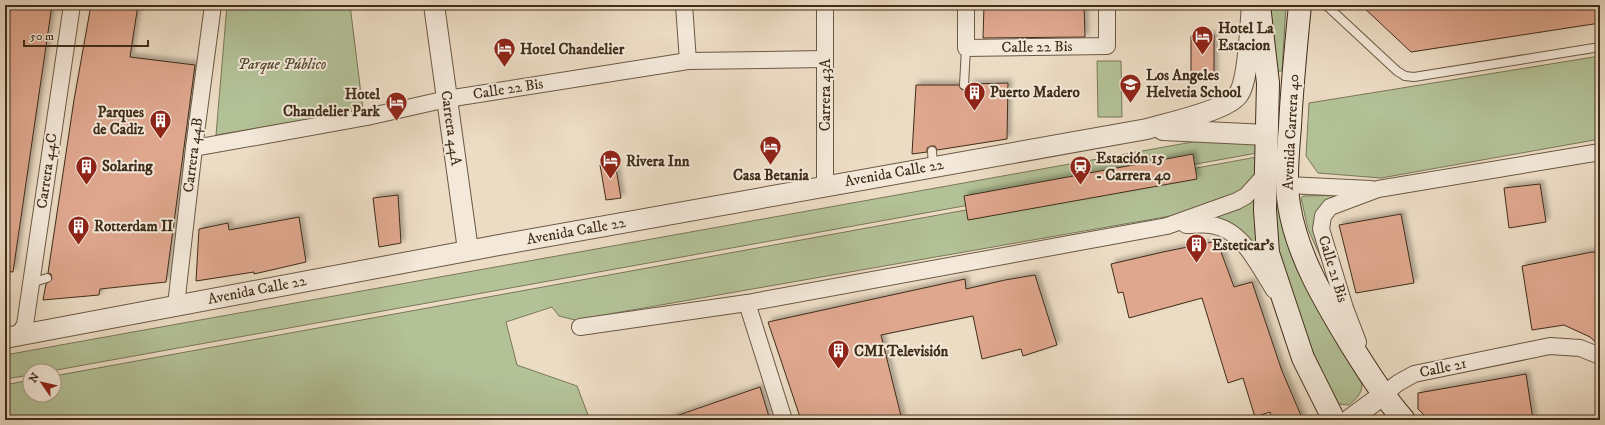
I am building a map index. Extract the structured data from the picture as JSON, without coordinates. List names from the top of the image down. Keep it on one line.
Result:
{"streets":{"main road":["Avenida Carrera 40"],"street":["Calle 22 Bis","Carrera 43A","Carrera 44A","Carrera 44B","Carrera 44C","Avenida Calle 22","Calle 21 Bis","Calle 21"]},"crossings":[["Calle 22 Bis","Carrera 43A"],["Calle 22 Bis","Carrera 44A"],["Calle 22 Bis","Carrera 44B"],["Carrera 43A","Avenida Calle 22"],["Carrera 44A","Avenida Calle 22"],["Avenida Carrera 40","Avenida Calle 22"],["Avenida Carrera 40","Calle 21 Bis"],["Avenida Carrera 40","Calle 21"],["Carrera 44B","Avenida Calle 22"],["Carrera 44C","Avenida Calle 22"],["Calle 21 Bis","Calle 21"]],"parks":["Parque Público"],"places":{"hotel":["Hotel La Estacion","Hotel Chandelier","Hotel Chandelier Park","Casa Betania","Rivera Inn"],"school or university":["Los Angeles Helvetia School"],"building":["Puerto Madero","Parques de Cadiz","Solaring","Rotterdam II","Esteticar's","CMI Televisión"],"station":["Estación 15 - Carrera 40"]},"scale_bar":"50 m","north":"top left"}
